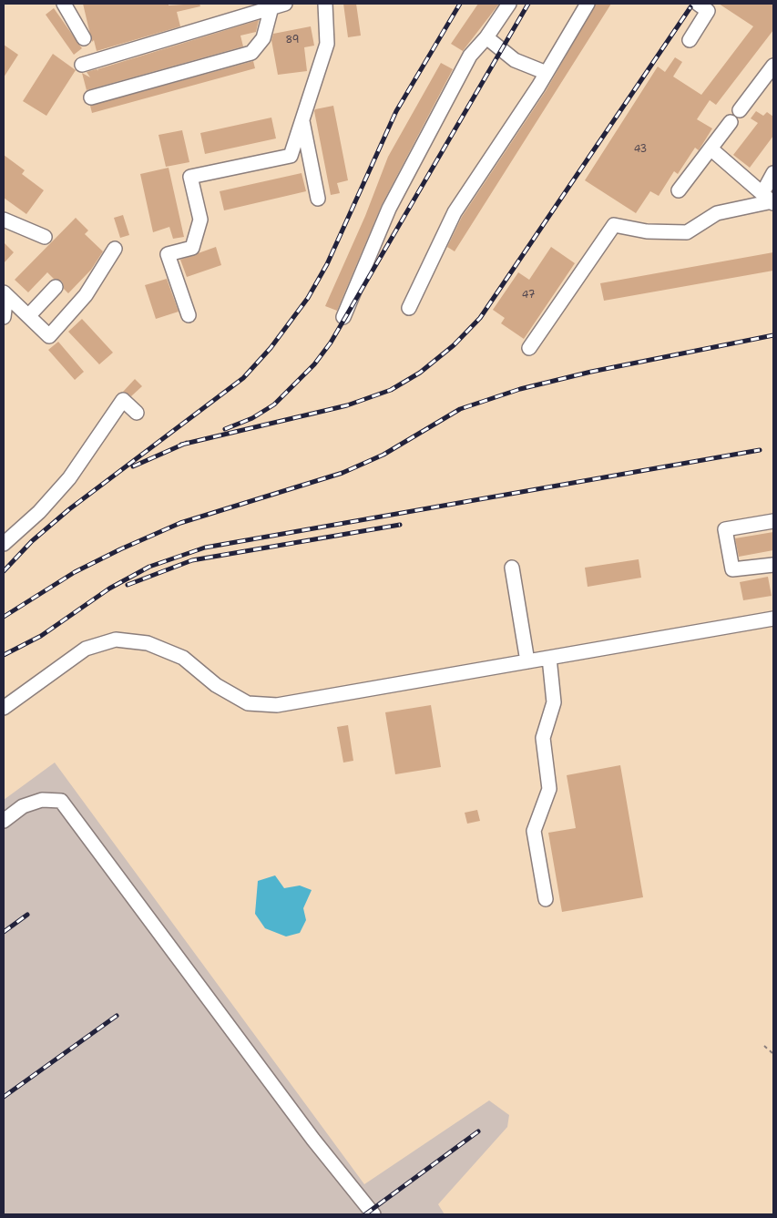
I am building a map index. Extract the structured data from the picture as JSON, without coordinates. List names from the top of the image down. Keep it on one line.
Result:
{"house_numbers":["89","43","47"]}
